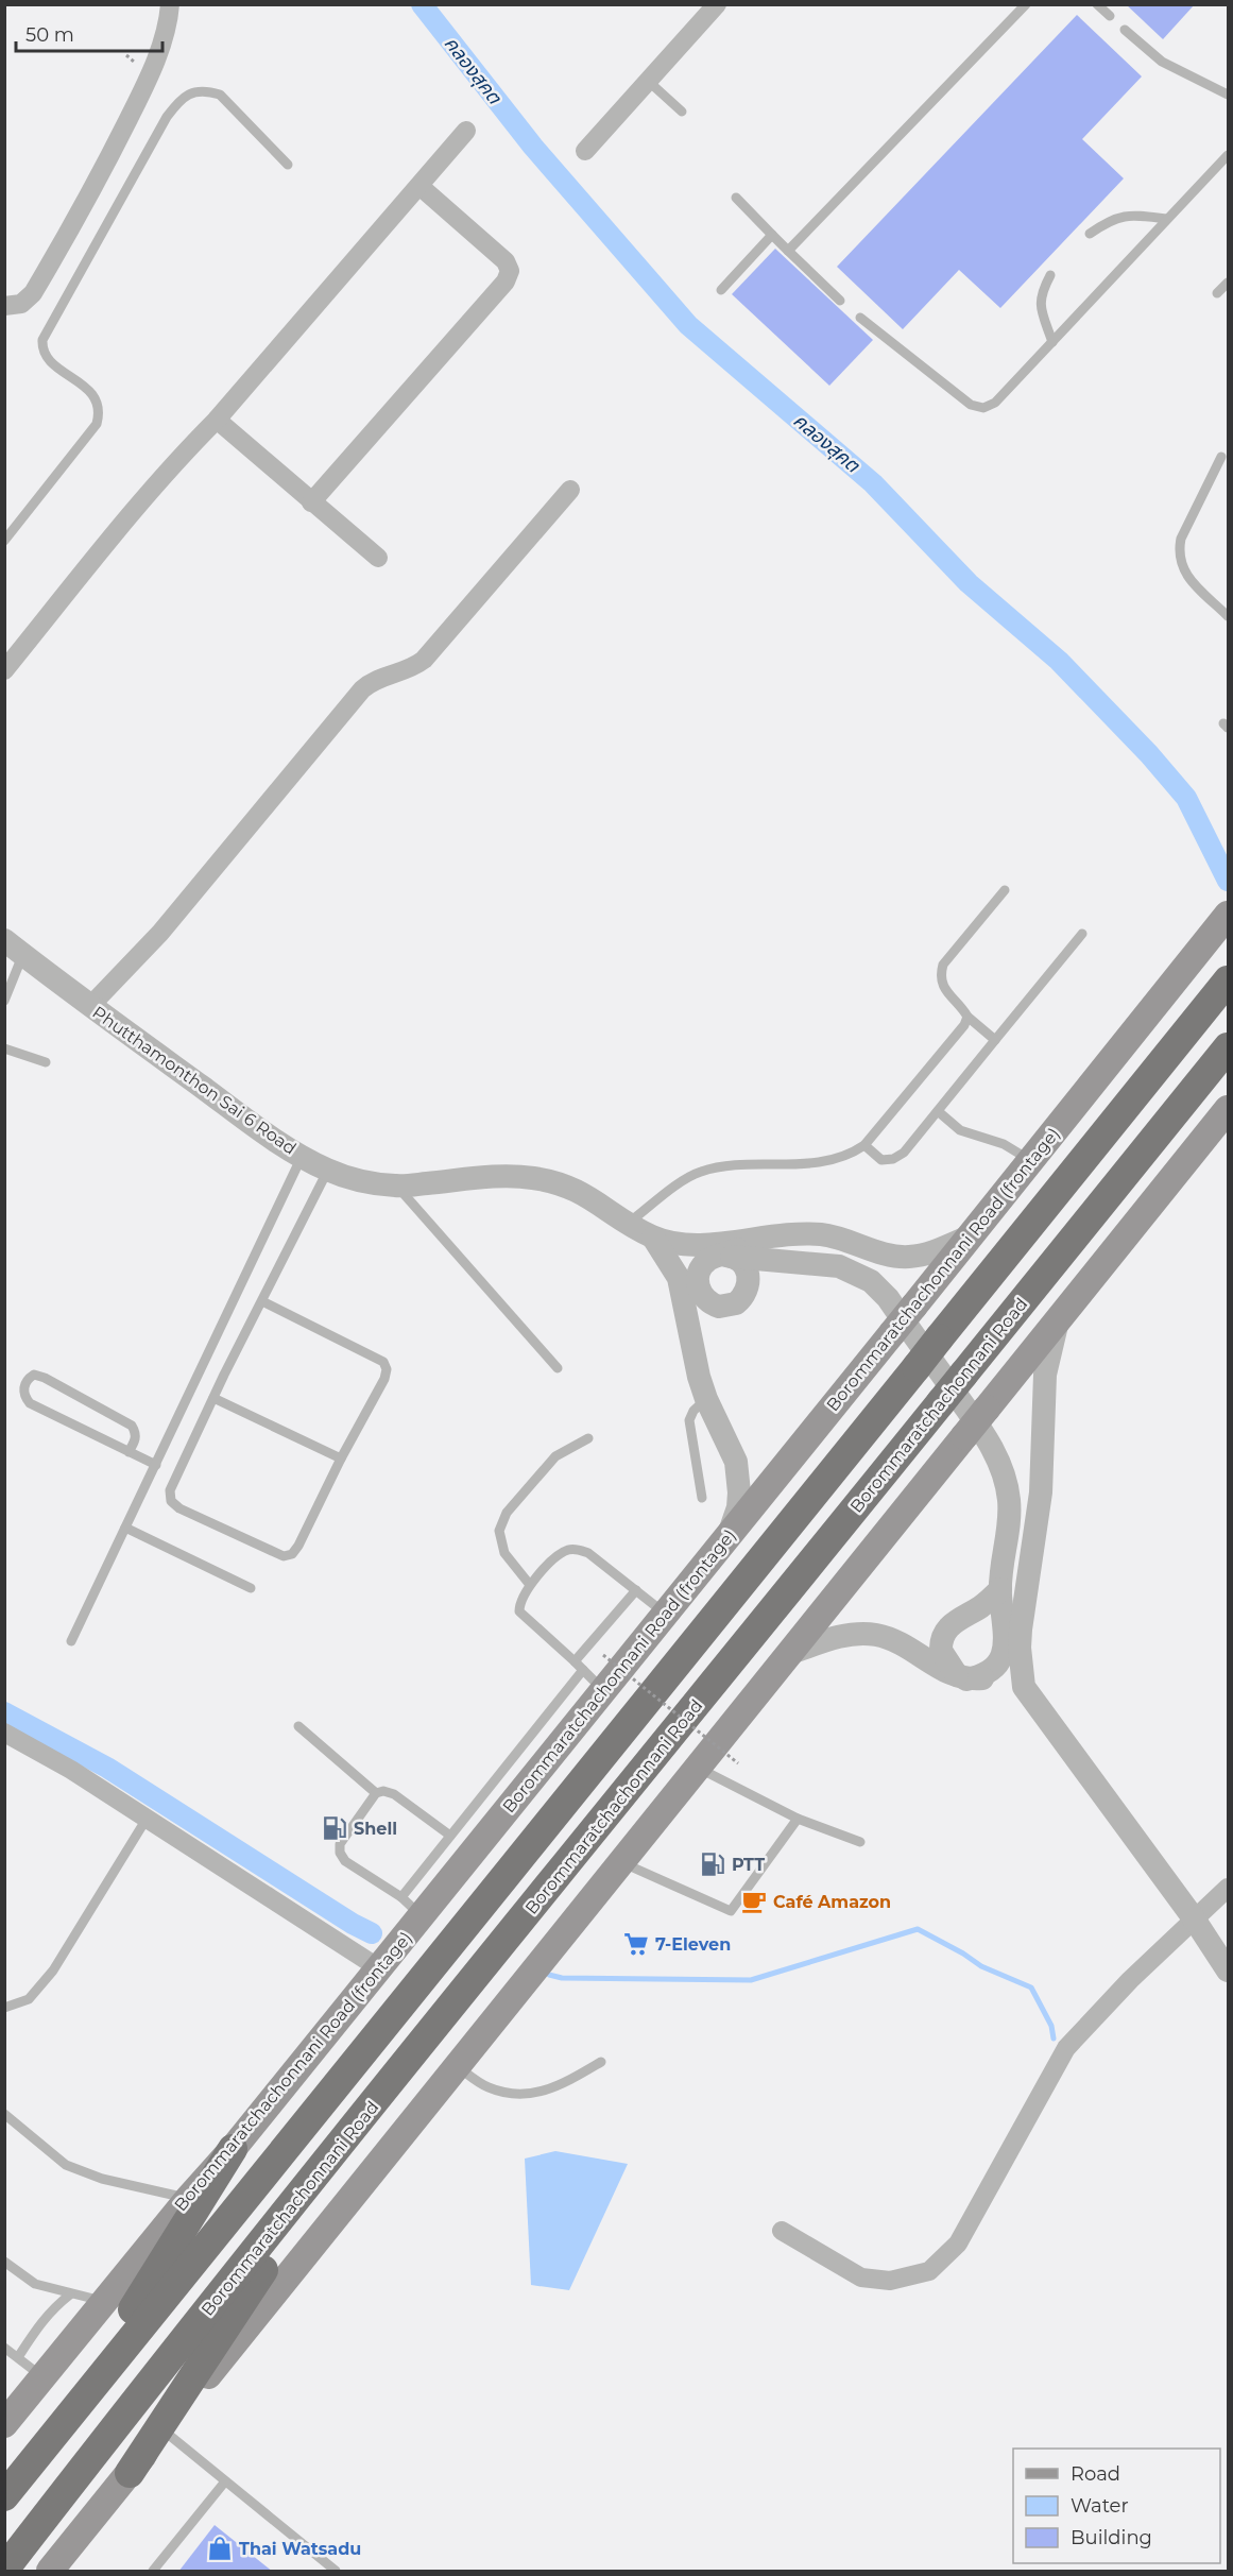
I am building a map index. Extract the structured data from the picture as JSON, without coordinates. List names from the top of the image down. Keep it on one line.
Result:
{"streets":{"highway":["Borommaratchachonnani Road"],"main road":["Borommaratchachonnani Road (frontage)"],"street":["Phutthamonthon Sai 6 Road"]},"crossings":[["Phutthamonthon Sai 6 Road","Borommaratchachonnani Road (frontage)"]],"water":["คลองสุคต"],"places":{"fuel station":["Shell","PTT"],"cafe":["Café Amazon"],"supermarket":["7-Eleven"],"shop":["Thai Watsadu"]},"legend":["Road","Water","Building"],"scale_bar":"50 m"}
